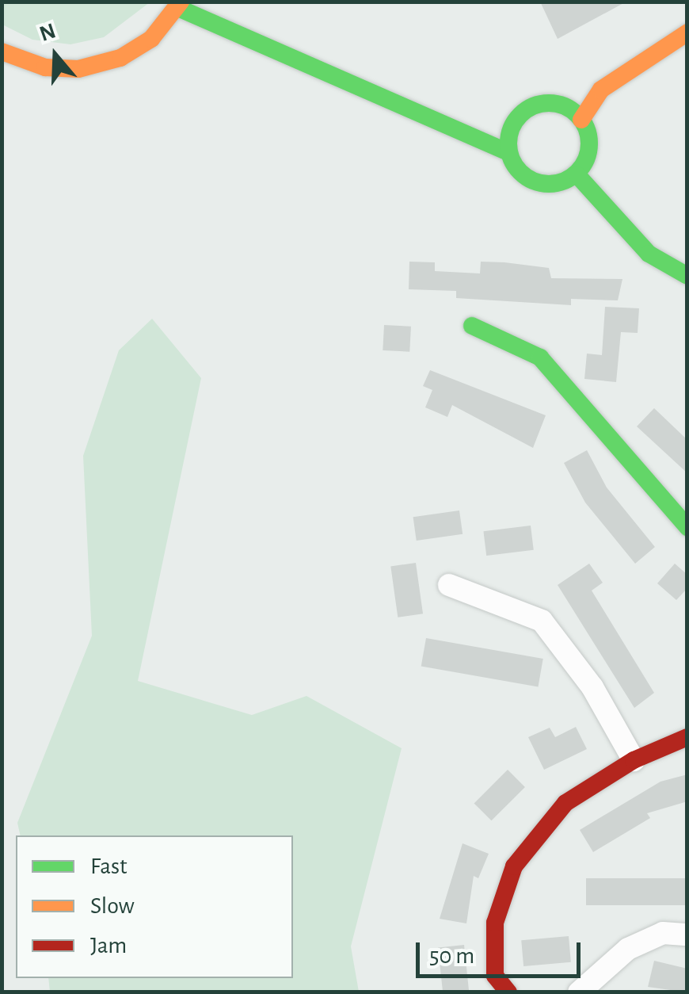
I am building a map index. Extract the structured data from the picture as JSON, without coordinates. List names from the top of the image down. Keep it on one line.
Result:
{"legend":["Fast","Slow","Jam"],"scale_bar":"50 m","north":"top"}
